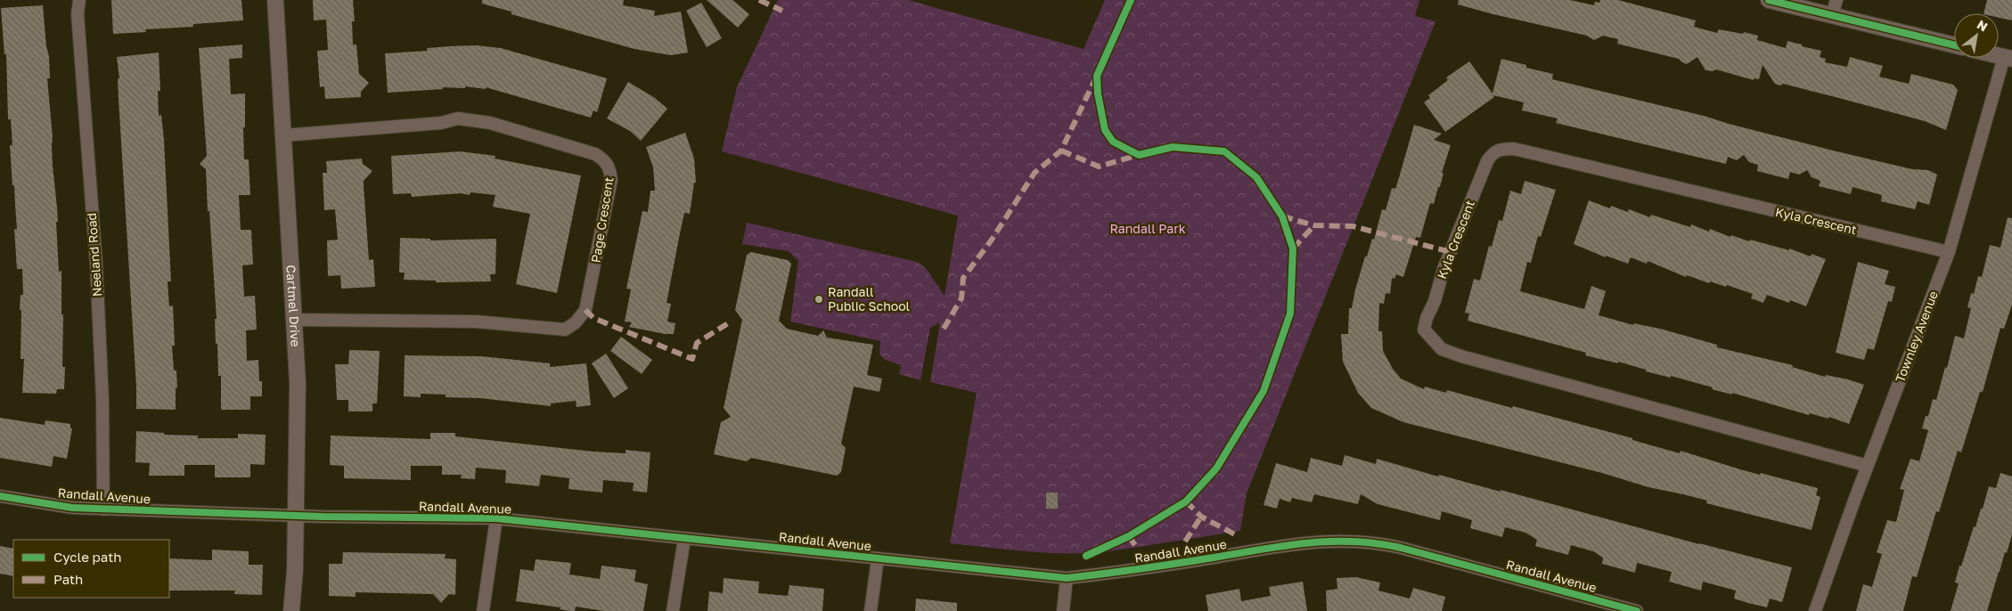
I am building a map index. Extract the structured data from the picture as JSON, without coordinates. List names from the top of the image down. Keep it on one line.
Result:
{"streets":{"street":["Page Crescent","Kyla Crescent","Neeland Road","Cartmel Drive","Townley Avenue","Randall Avenue"]},"crossings":[["Page Crescent","Cartmel Drive"],["Kyla Crescent","Townley Avenue"],["Neeland Road","Randall Avenue"],["Cartmel Drive","Randall Avenue"]],"parks":["Randall Park"],"places":["Randall Public School"],"legend":["Cycle path","Path"],"north":"top right"}
